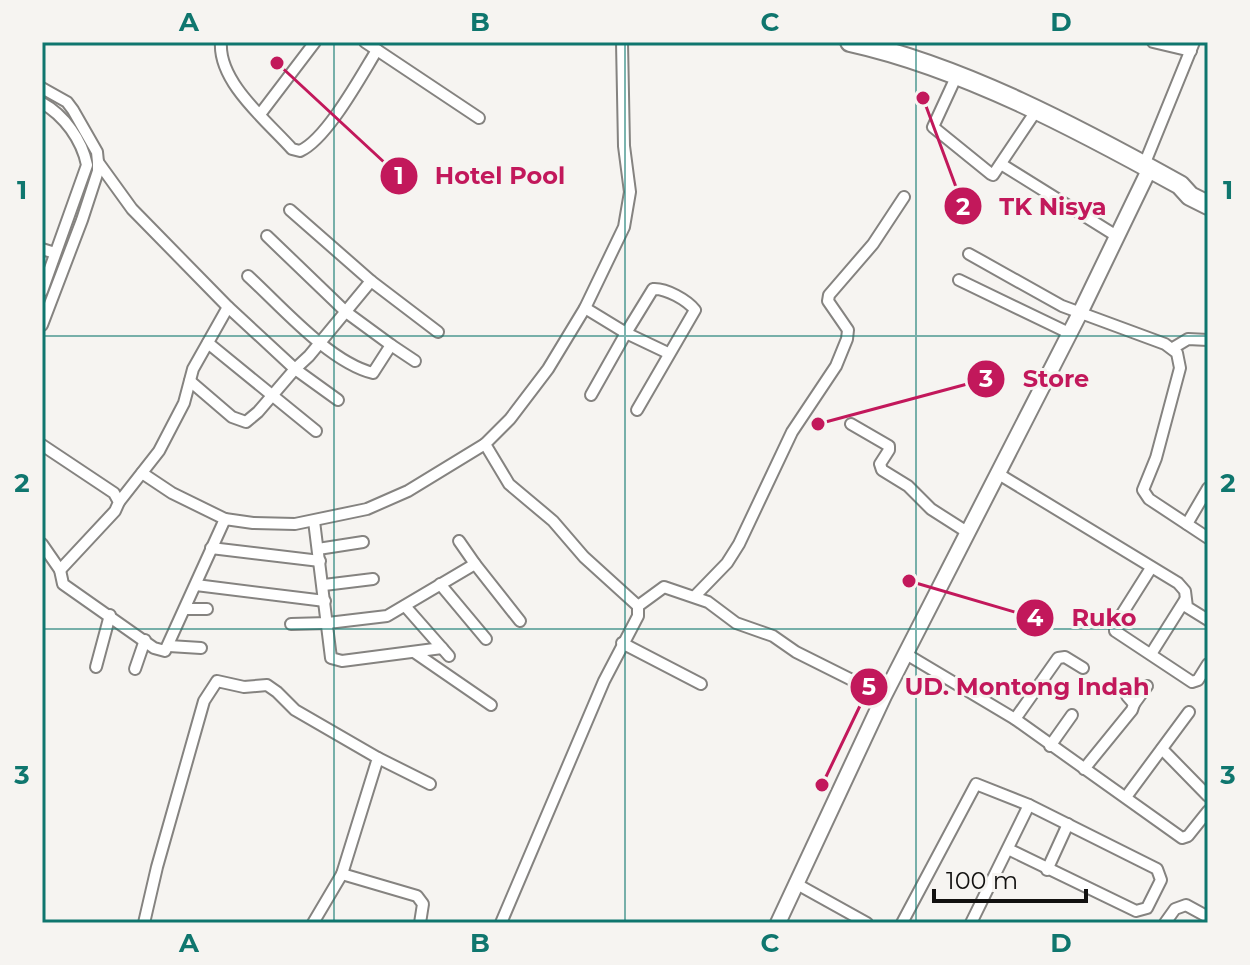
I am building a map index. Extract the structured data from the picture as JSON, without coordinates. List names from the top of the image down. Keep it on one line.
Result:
{"places":["Hotel Pool","TK Nisya","Store","Ruko","UD. Montong Indah"],"scale_bar":"100 m","grid":{"columns":["A","B","C","D"],"rows":["1","2","3"]}}
